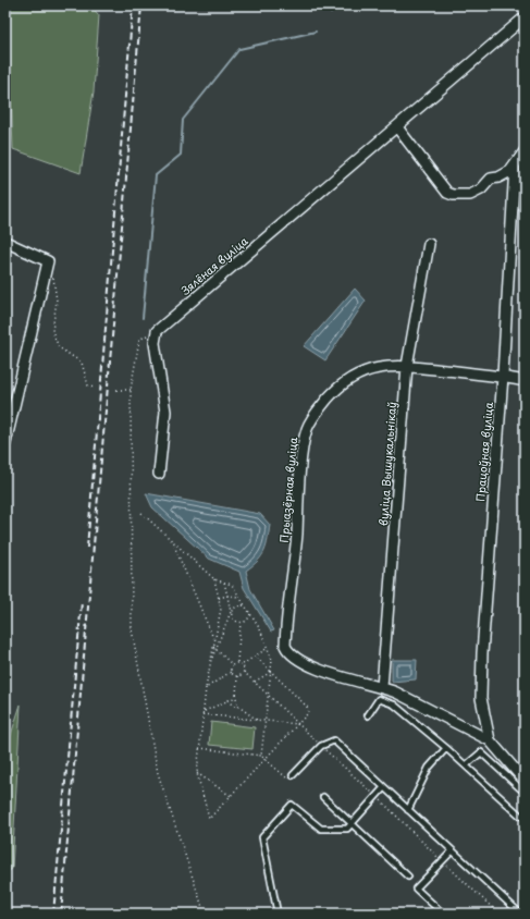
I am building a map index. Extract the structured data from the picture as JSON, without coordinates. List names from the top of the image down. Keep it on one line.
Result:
{"streets":{"street":["Зялёная вуліца","Працоўная вуліца","вуліца Вышукальнікаў","Прыазёрная вуліца"]},"crossings":[["Працоўная вуліца","Прыазёрная вуліца"],["вуліца Вышукальнікаў","Прыазёрная вуліца"]]}
